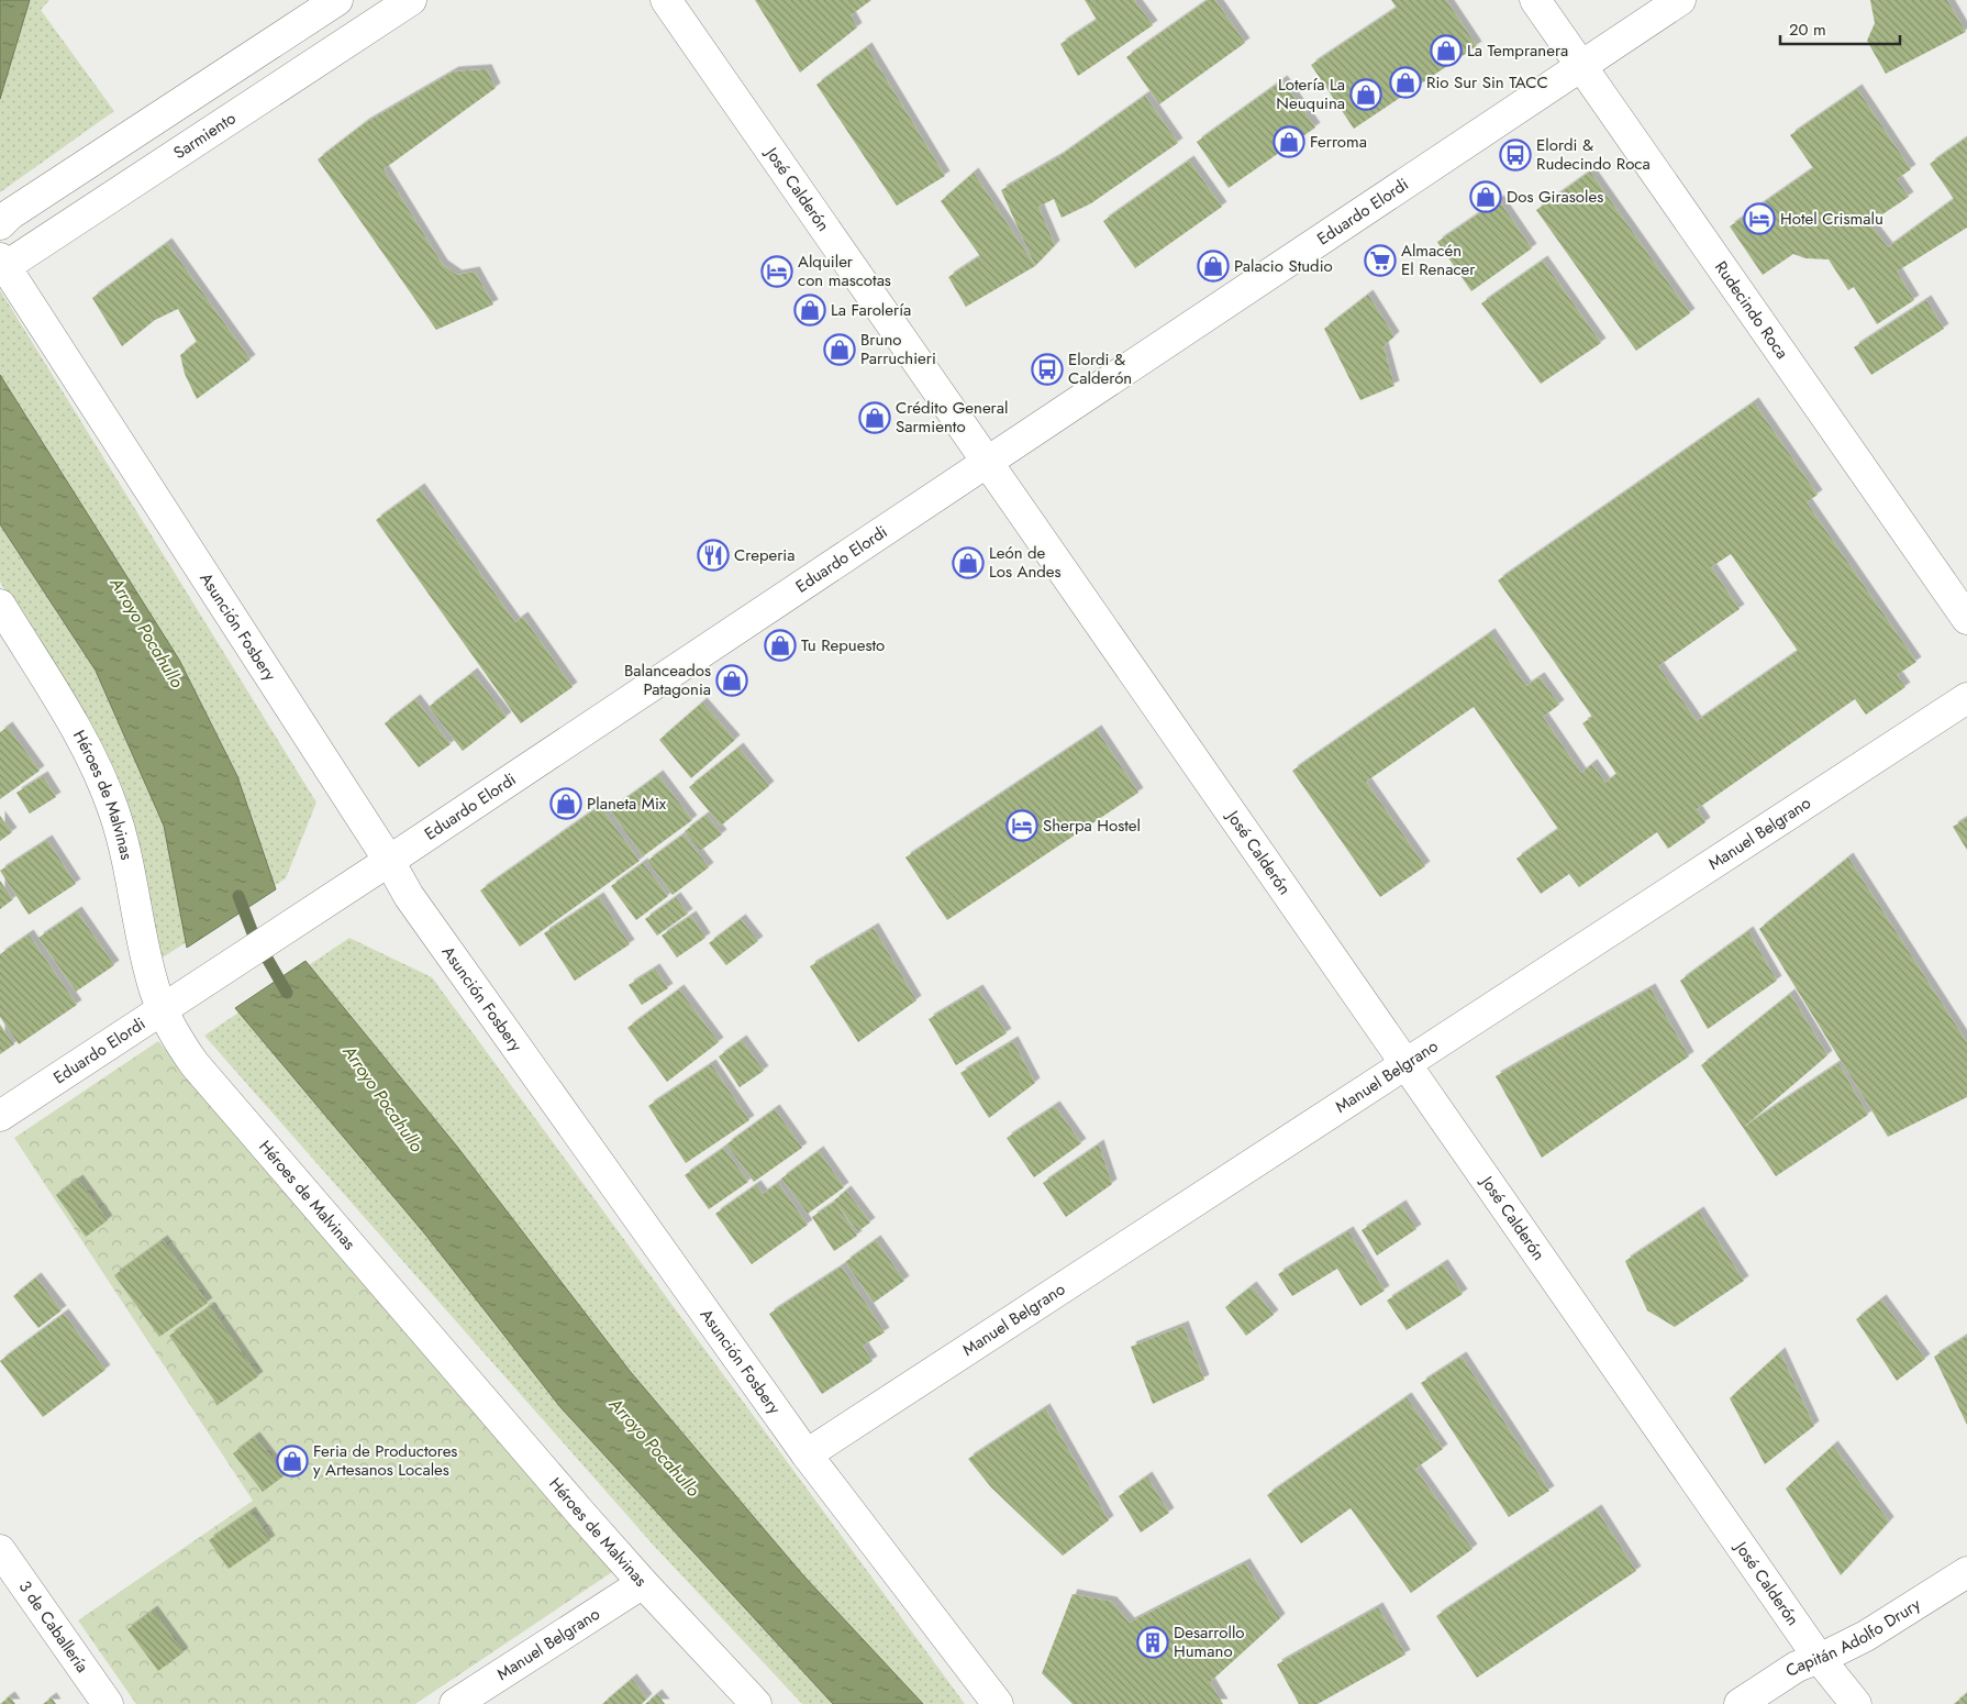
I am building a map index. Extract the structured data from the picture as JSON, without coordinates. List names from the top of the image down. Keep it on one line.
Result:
{"streets":{"street":["Sarmiento","José Calderón","Eduardo Elordi","Rudecindo Roca","Asunción Fosbery","Héroes de Malvinas","Manuel Belgrano","3 de Caballería","Capitán Adolfo Drury"]},"crossings":[["Sarmiento","Asunción Fosbery"],["José Calderón","Eduardo Elordi"],["José Calderón","Manuel Belgrano"],["José Calderón","Capitán Adolfo Drury"],["Eduardo Elordi","Rudecindo Roca"],["Eduardo Elordi","Asunción Fosbery"],["Eduardo Elordi","Héroes de Malvinas"],["Asunción Fosbery","Manuel Belgrano"],["Héroes de Malvinas","Manuel Belgrano"]],"water":["Arroyo Pocahullo"],"places":{"shop":["La Tempranera","Rio Sur Sin TACC","Lotería La Neuquina","Ferroma","Dos Girasoles","Palacio Studio","La Farolería","Bruno Parruchieri","Crédito General Sarmiento","León de Los Andes","Tu Repuesto","Balanceados Patagonia","Planeta Mix","Feria de Productores y Artesanos Locales"],"bus stop":["Elordi & Rudecindo Roca","Elordi & Calderón"],"hotel":["Hotel Crismalu","Alquiler con mascotas","Sherpa Hostel"],"supermarket":["Almacén El Renacer"],"restaurant":["Creperia"],"building":["Desarrollo Humano"]},"scale_bar":"20 m"}
